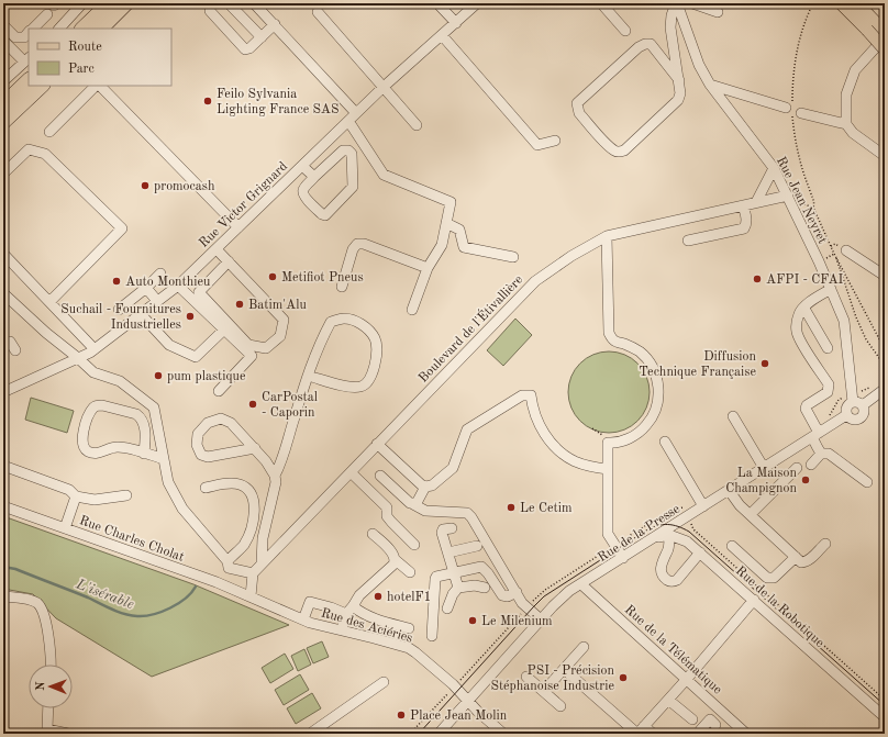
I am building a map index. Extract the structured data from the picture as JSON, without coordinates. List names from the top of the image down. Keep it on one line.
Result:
{"streets":{"street":["Rue Jean Neyret","Rue Victor Grignard","Boulevard de l'Étivallière","Rue de la Presse","Rue Charles Cholat","Rue de la Robotique","Rue des Aciéries","Rue de la Télématique"]},"crossings":[["Rue Jean Neyret","Boulevard de l'Étivallière"],["Rue Jean Neyret","Rue de la Presse"],["Rue de la Presse","Rue des Aciéries"],["Rue de la Presse","Rue de la Télématique"],["Rue Charles Cholat","Rue des Aciéries"]],"water":["L'isérable"],"places":["Feilo Sylvania Lighting France SAS","promocash","Metifiot Pneus","AFPI - CFAI","Auto Monthieu","Batim'Alu","Suchail - Fournitures Industrielles","Diffusion Technique Française","pum plastique","CarPostal - Caporin","La Maison Champignon","Le Cetim","hotelF1","Le Milenium","PSI - Précision Stéphanoise Industrie","Place Jean Molin"],"legend":["Route","Parc"],"north":"left"}
